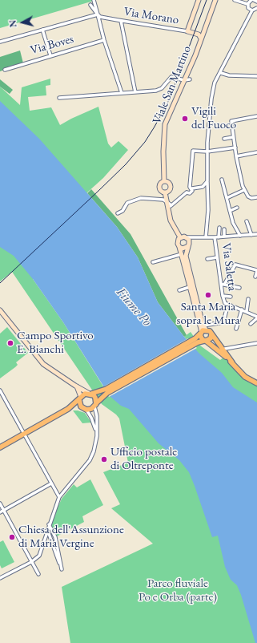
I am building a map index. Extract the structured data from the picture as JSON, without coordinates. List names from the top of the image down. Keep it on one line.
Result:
{"streets":{"main road":["Via Morano","Viale San Martino"],"street":["Via Boves","Via Saletta"]},"crossings":[["Via Morano","Viale San Martino"]],"water":["Fiume Po"],"parks":["Parco fluviale Po e Orba (parte)"],"places":["Vigili del Fuoco","Santa Maria sopra le Mura","Campo Sportivo E. Bianchi","Ufficio postale di Oltreponte","Chiesa dell'Assunzione di Maria Vergine"],"north":"left"}
